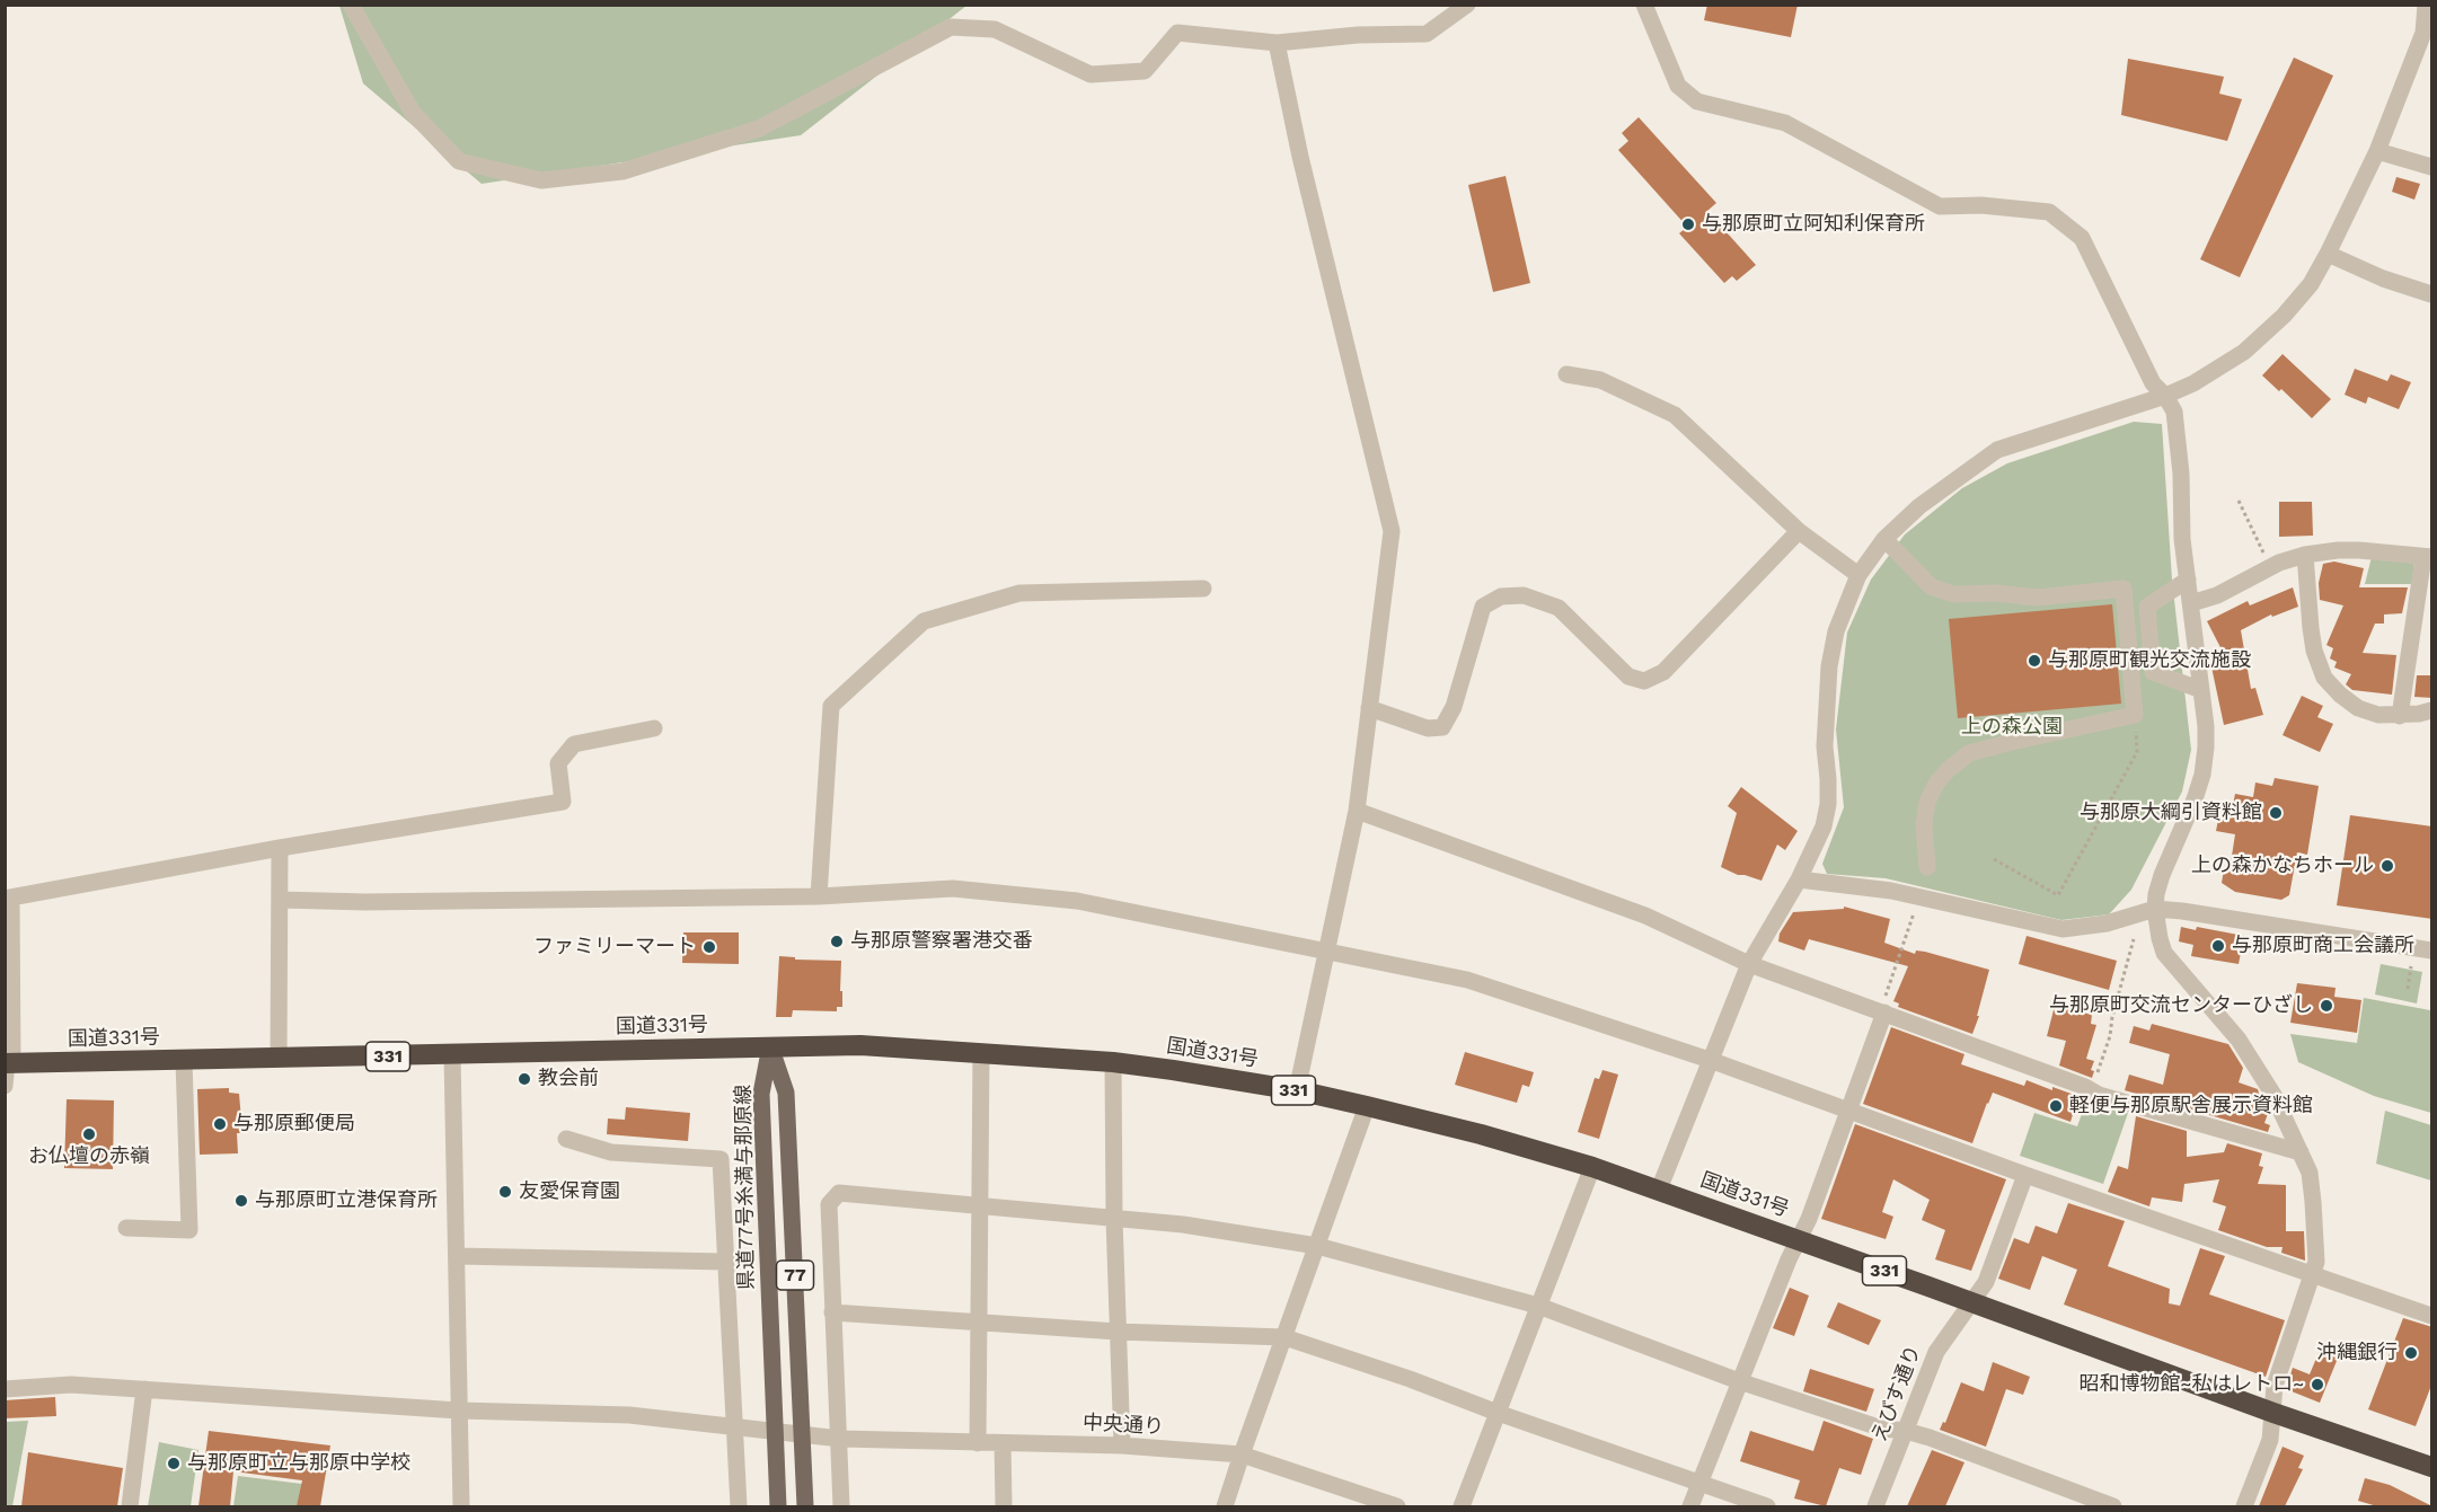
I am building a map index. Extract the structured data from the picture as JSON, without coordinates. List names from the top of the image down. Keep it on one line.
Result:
{"streets":{"highway":["国道331号","331"],"main road":["県道77号糸満与那原線","77"],"street":["えびす通り","中央通り"]},"crossings":[["国道331号","県道77号糸満与那原線"],["国道331号","えびす通り"],["県道77号糸満与那原線","中央通り"]],"parks":["上の森公園"],"places":["与那原町立阿知利保育所","与那原町観光交流施設","与那原大綱引資料館","上の森かなちホール","与那原警察署港交番","与那原町商工会議所","ファミリーマート","与那原町交流センターひざし","教会前","軽便与那原駅舎展示資料館","与那原郵便局","お仏壇の赤嶺","友愛保育園","与那原町立港保育所","沖縄銀行","昭和博物館~私はレトロ~","与那原町立与那原中学校"]}
